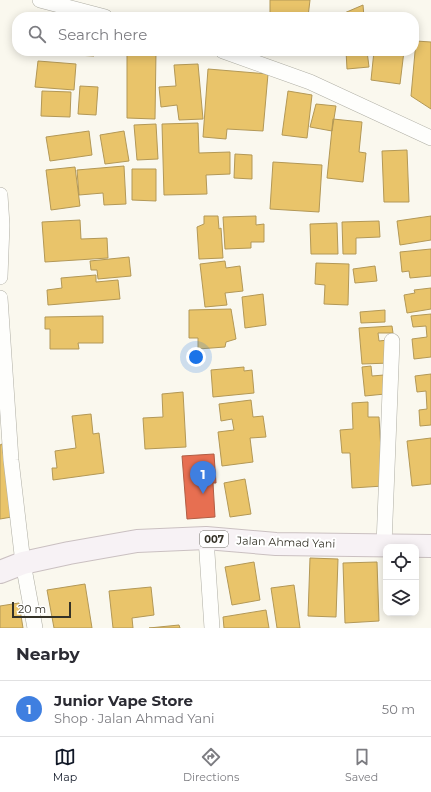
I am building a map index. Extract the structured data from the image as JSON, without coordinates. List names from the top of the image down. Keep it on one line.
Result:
{"streets":{"main road":["007","Jalan Ahmad Yani"]},"scale_bar":"20 m","page":{"search":"Search here","pins":"1","scale":"20 m","heading":"Nearby","list":[{"mark":"1","name":"Junior Vape Store","note":"Shop · Jalan Ahmad Yani","value":"50 m"}],"nav":["Map","Directions","Saved"]}}
